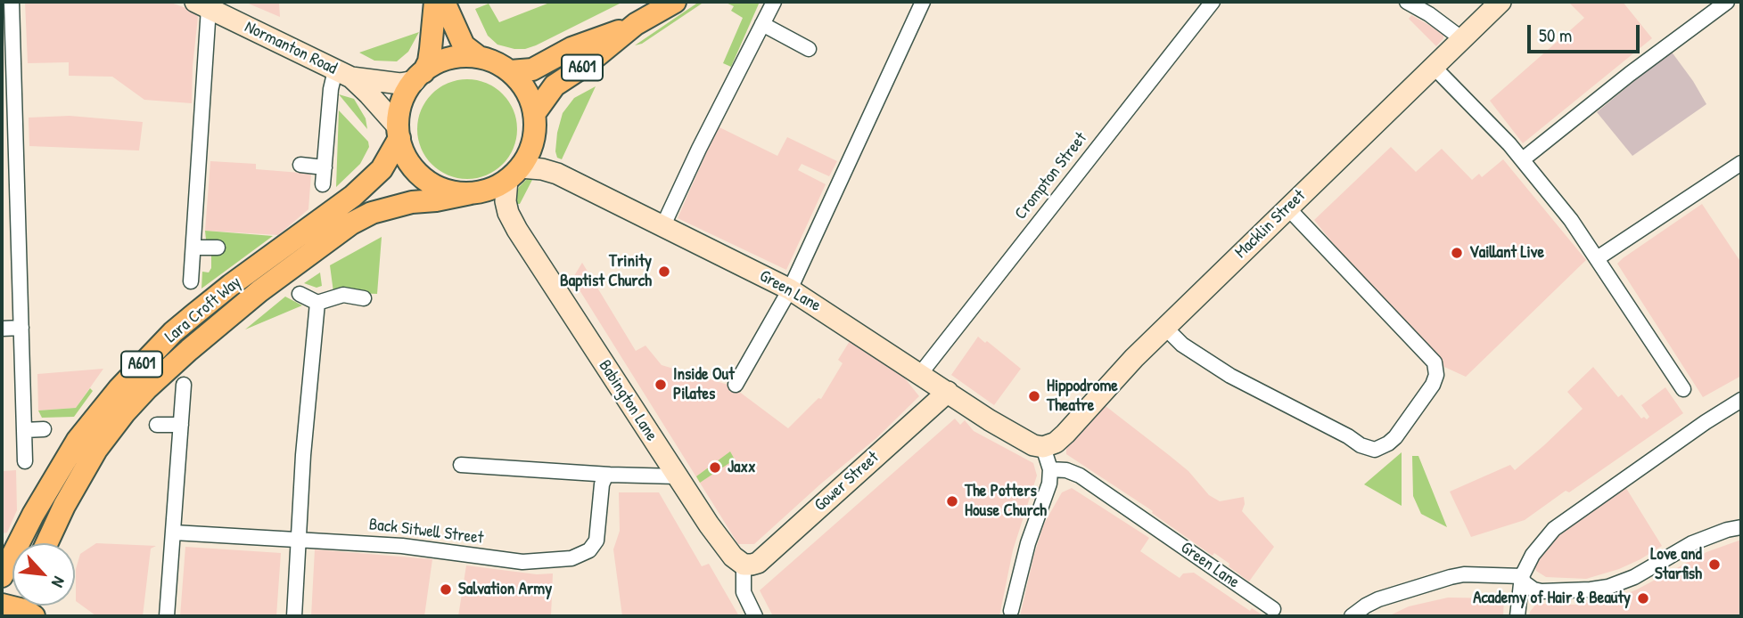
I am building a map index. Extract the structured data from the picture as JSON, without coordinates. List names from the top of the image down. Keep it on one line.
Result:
{"streets":{"main road":["A601","Lara Croft Way"],"street":["Normanton Road","Crompton Street","Macklin Street","Green Lane","Babington Lane","Gower Street","Back Sitwell Street"]},"crossings":[["Normanton Road","A601"],["Normanton Road","Green Lane"],["Normanton Road","Lara Croft Way"],["Normanton Road","Babington Lane"],["A601","Green Lane"],["A601","Lara Croft Way"],["A601","Babington Lane"],["Crompton Street","Green Lane"],["Macklin Street","Green Lane"],["Green Lane","Lara Croft Way"],["Green Lane","Babington Lane"],["Green Lane","Gower Street"],["Lara Croft Way","Babington Lane"],["Babington Lane","Gower Street"]],"places":["Vaillant Live","Trinity Baptist Church","Inside Out Pilates","Hippodrome Theatre","Jaxx","The Potters House Church","Love and Starfish","Salvation Army","Academy of Hair & Beauty"],"scale_bar":"50 m","north":"bottom right"}
